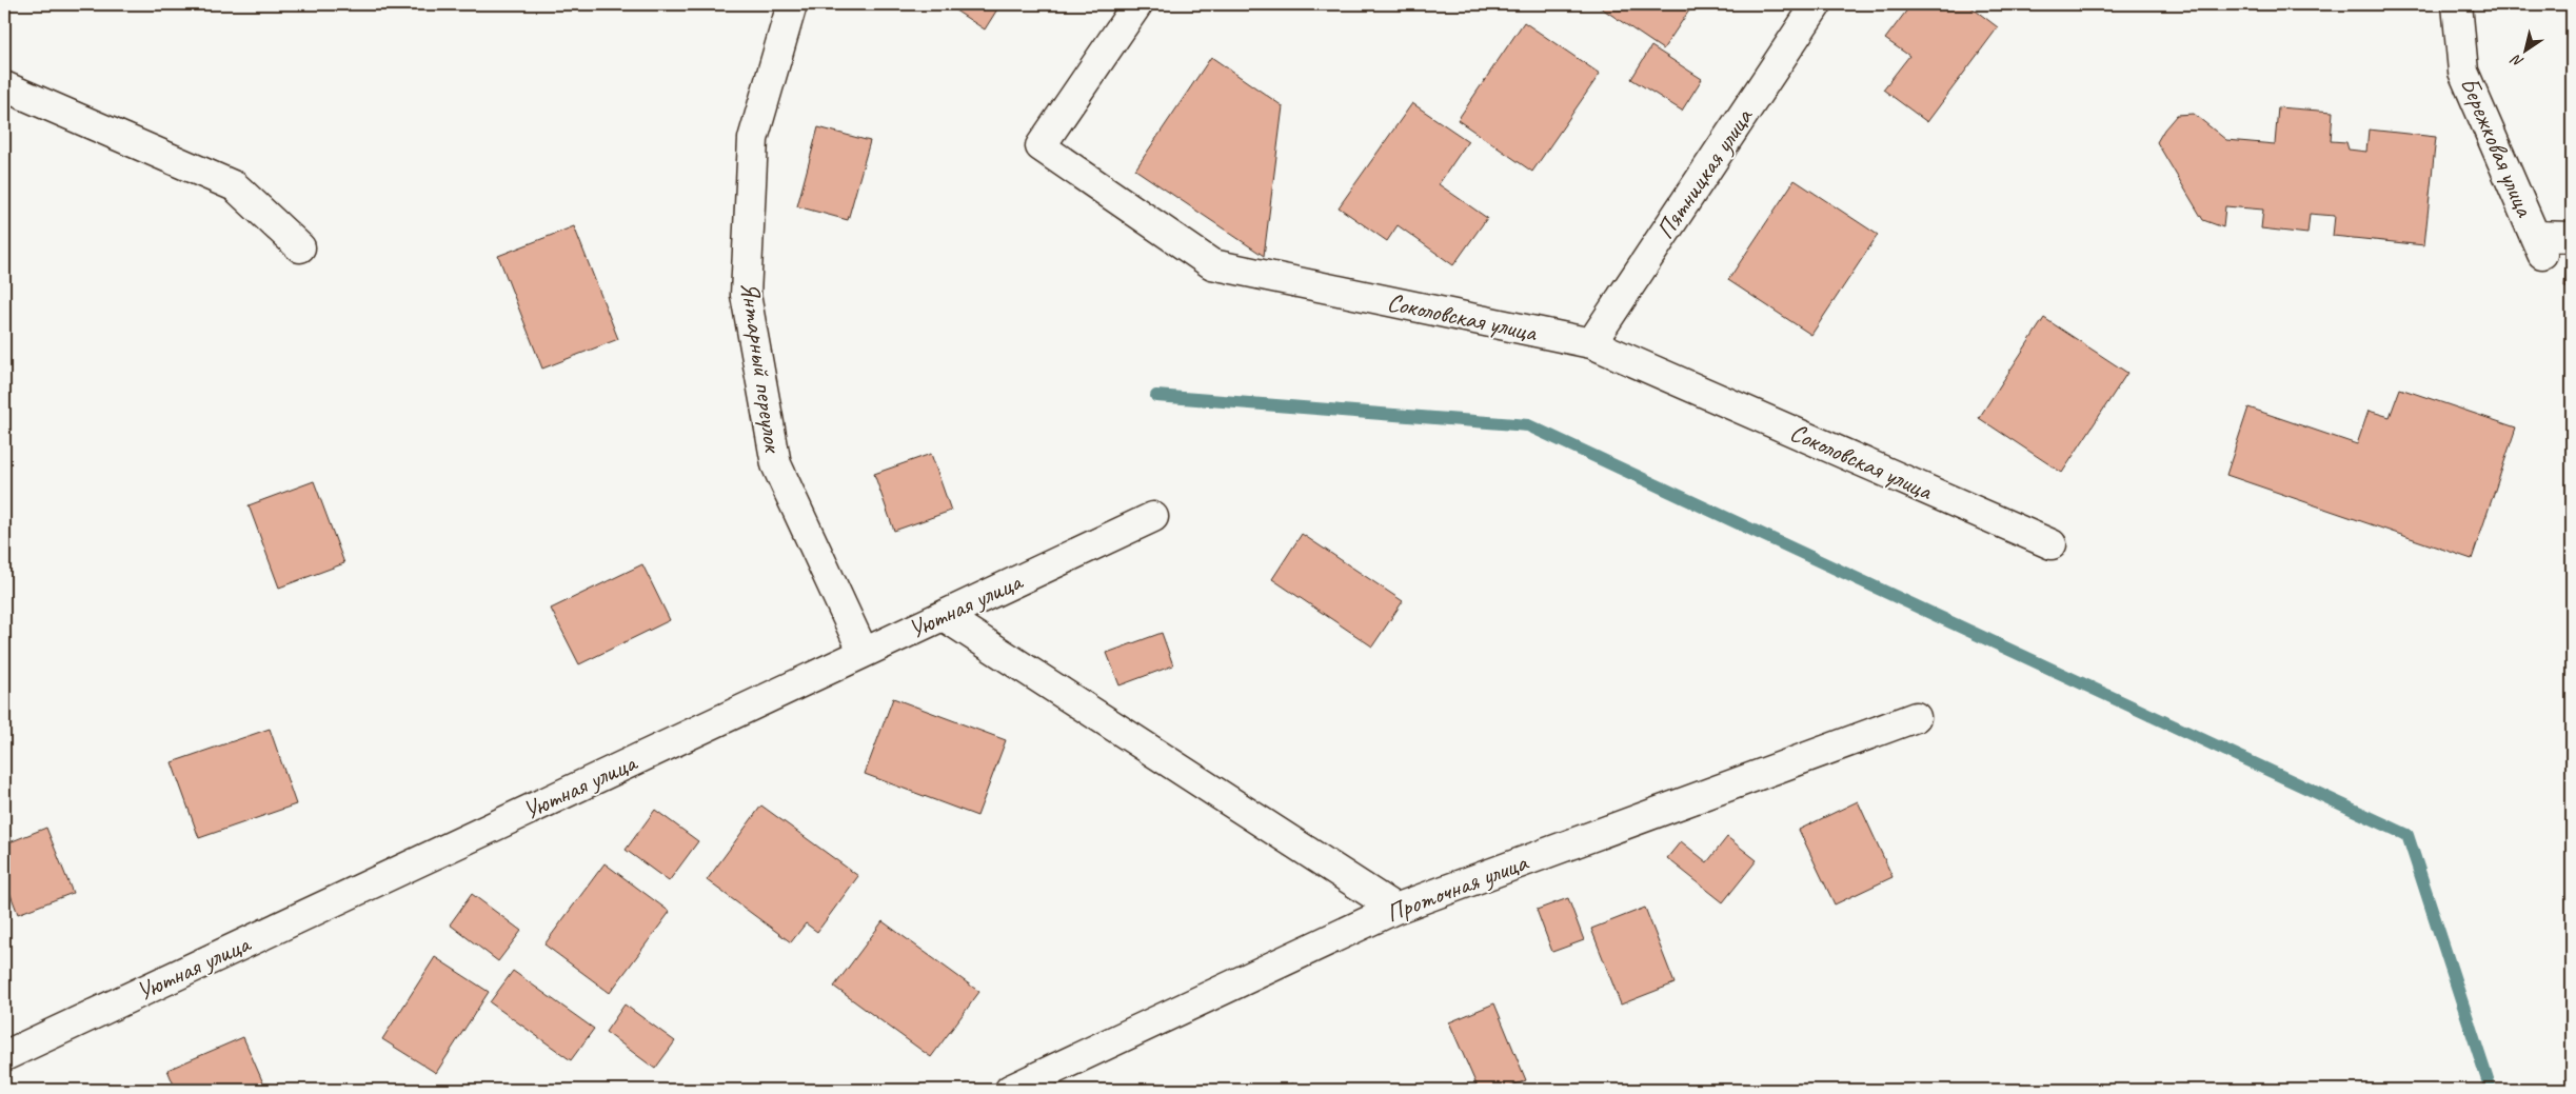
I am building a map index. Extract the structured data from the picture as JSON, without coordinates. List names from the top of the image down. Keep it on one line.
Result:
{"streets":{"street":["Бережковая улица","Пятницкая улица","Соколовская улица","Янтарный переулок","Уютная улица","Проточная улица"]},"crossings":[["Пятницкая улица","Соколовская улица"],["Янтарный переулок","Уютная улица"]],"north":"bottom left"}
